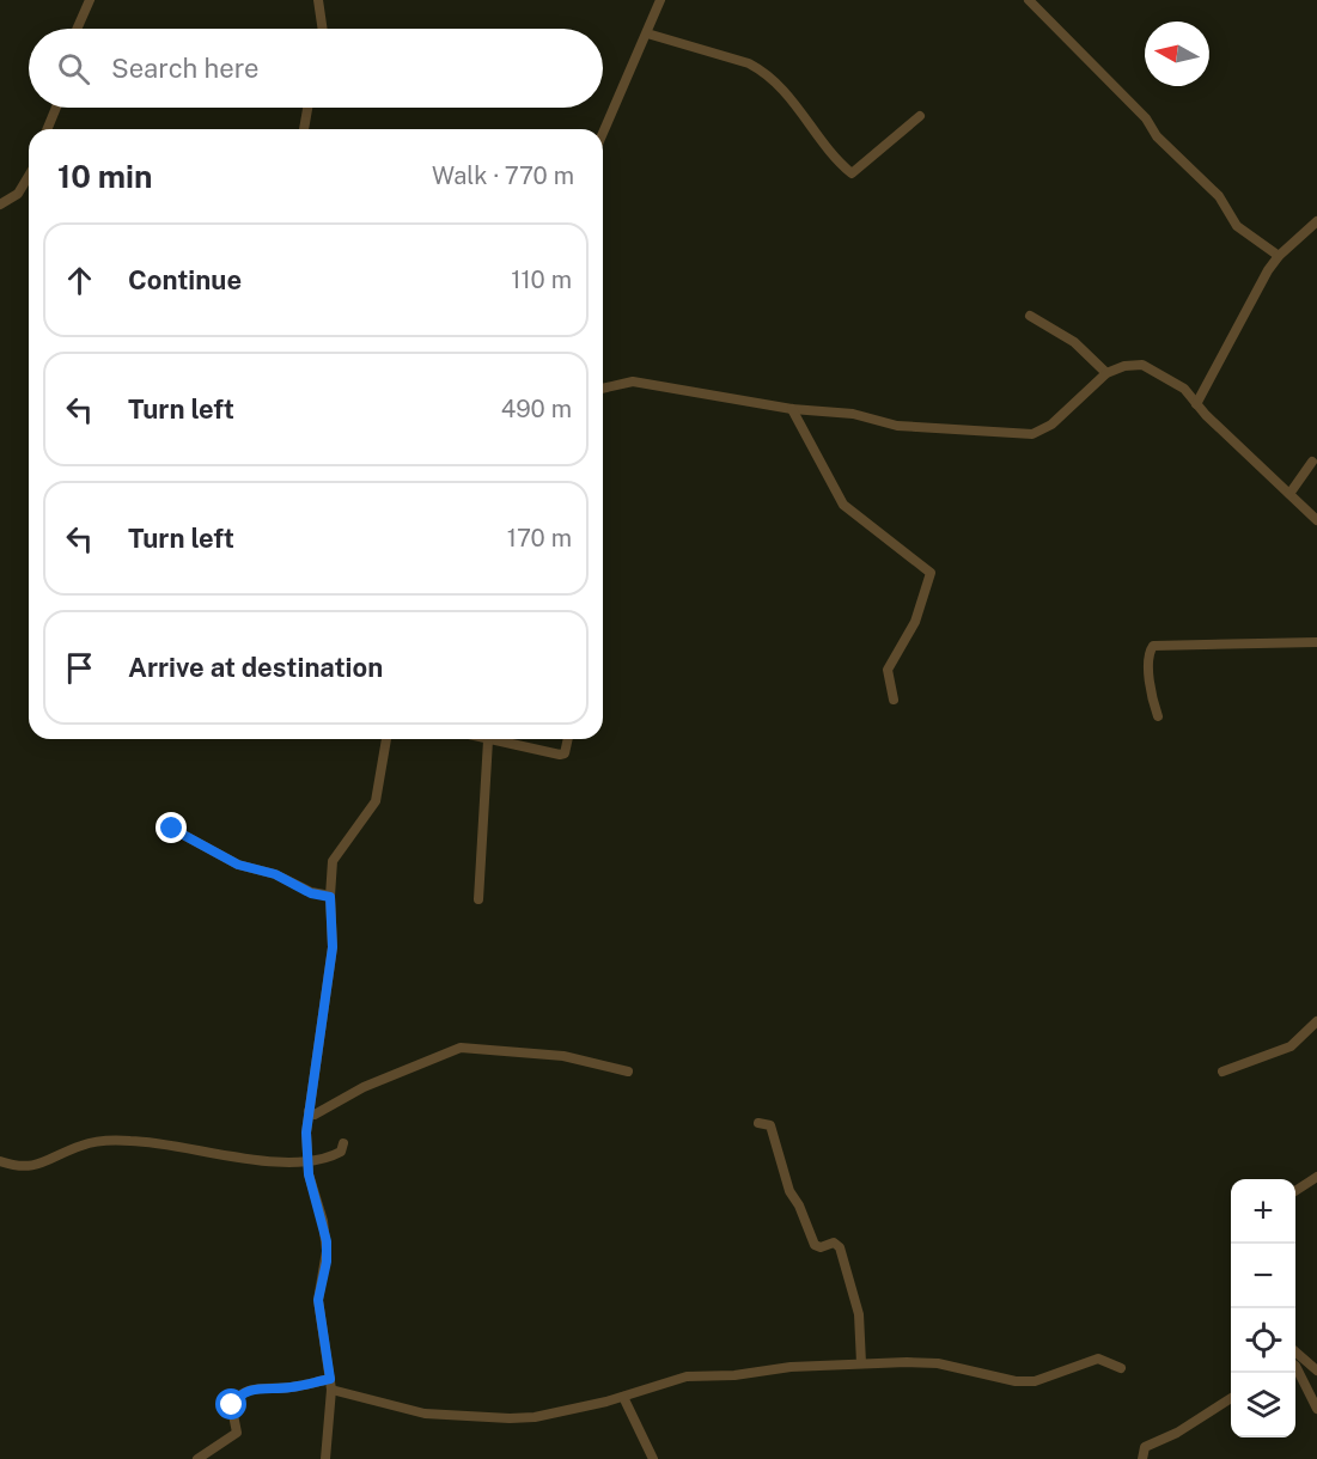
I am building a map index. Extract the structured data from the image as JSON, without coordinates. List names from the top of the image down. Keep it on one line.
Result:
{"north":"left","page":{"search":"Search here","heading":["10 min","Walk · 770 m"],"list":[["Continue","110 m"],["Turn left","490 m"],["Turn left","170 m"],"Arrive at destination"],"map_buttons":["+","−"]}}
